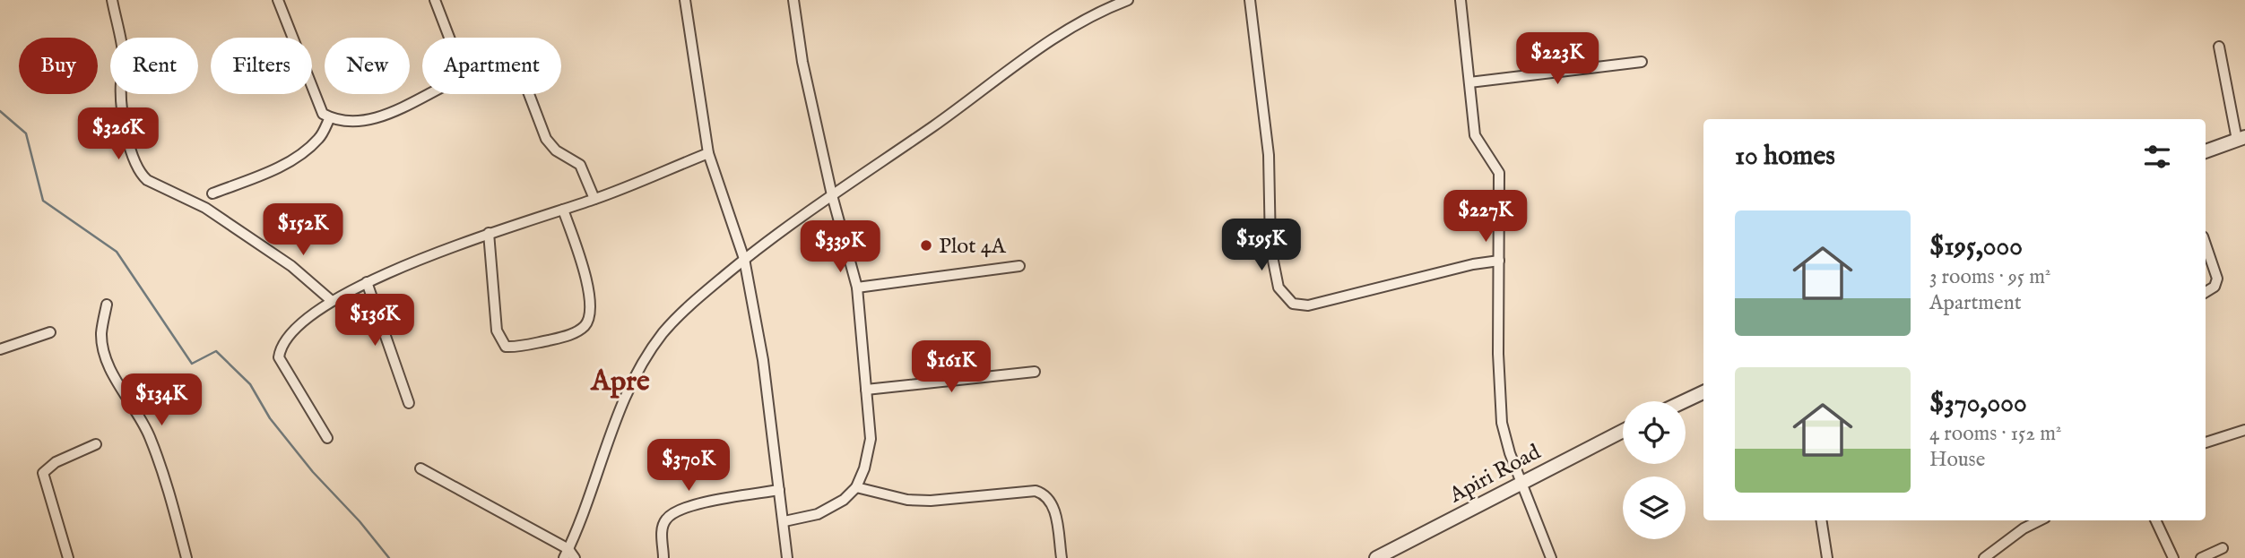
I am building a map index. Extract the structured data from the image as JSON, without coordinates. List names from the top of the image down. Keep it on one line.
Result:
{"streets":{"street":["Apiri Road"]},"districts":["Apre"],"places":["Plot 4A"],"page":{"price":["$223K","$326K","$227K","$152K","$195K","$339K","$136K","$161K","$134K","$370K"],"chip":["Buy","Rent","Filters","New","Apartment"],"heading":"10 homes","list":[{"name":"$195,000","note":"3 rooms · 95 m² · Apartment"},{"name":"$370,000","note":"4 rooms · 152 m² · House"}]}}
